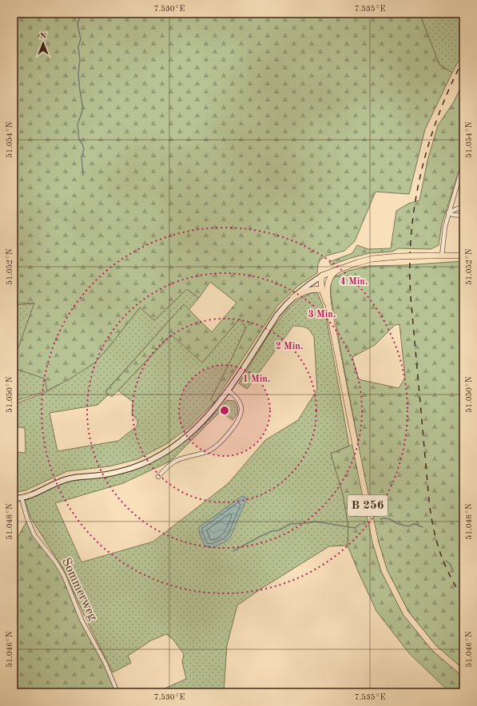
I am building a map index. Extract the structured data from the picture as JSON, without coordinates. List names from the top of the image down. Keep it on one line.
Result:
{"streets":{"main road":["B 256"],"street":["Sommerweg"]},"north":"top","coordinates":["7.530°E","7.535°E","51.054°N","51.052°N","51.050°N","51.048°N","51.046°N"],"rings":["4 Min.","3 Min.","2 Min.","1 Min."]}
